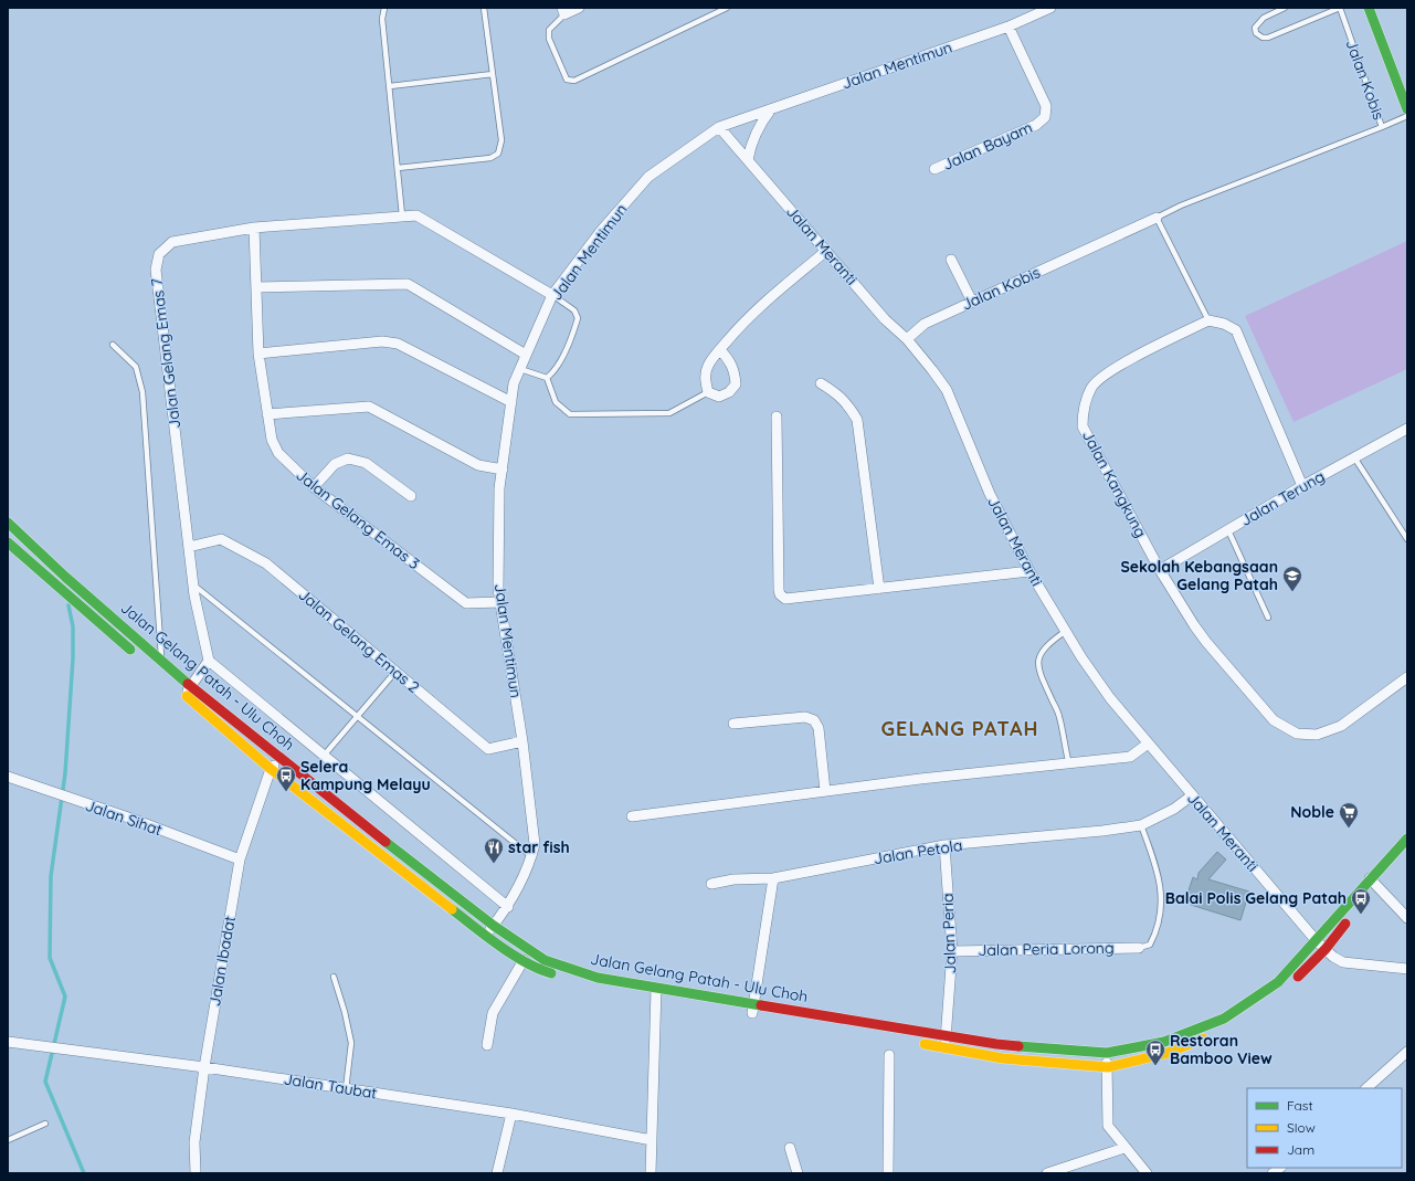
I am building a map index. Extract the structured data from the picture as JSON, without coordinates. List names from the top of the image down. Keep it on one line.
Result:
{"streets":{"main road":["Jalan Gelang Patah - Ulu Choh"],"street":["Jalan Mentimun","Jalan Kobis","Jalan Bayam","Jalan Meranti","Jalan Gelang Emas 7","Jalan Kangkung","Jalan Terung","Jalan Gelang Emas 3","Jalan Gelang Emas 2","Jalan Sihat","Jalan Petola","Jalan Peria","Jalan Peria Lorong","Jalan Ibadat","Jalan Taubat"]},"crossings":[["Jalan Mentimun","Jalan Bayam"],["Jalan Mentimun","Jalan Meranti"],["Jalan Mentimun","Jalan Gelang Emas 7"],["Jalan Mentimun","Jalan Gelang Emas 3"],["Jalan Mentimun","Jalan Gelang Emas 2"],["Jalan Mentimun","Jalan Gelang Patah - Ulu Choh"],["Jalan Kobis","Jalan Meranti"],["Jalan Meranti","Jalan Gelang Patah - Ulu Choh"],["Jalan Meranti","Jalan Petola"],["Jalan Gelang Emas 7","Jalan Gelang Emas 3"],["Jalan Gelang Emas 7","Jalan Gelang Emas 2"],["Jalan Kangkung","Jalan Terung"],["Jalan Gelang Patah - Ulu Choh","Jalan Peria"],["Jalan Gelang Patah - Ulu Choh","Jalan Ibadat"],["Jalan Sihat","Jalan Ibadat"],["Jalan Petola","Jalan Peria"],["Jalan Peria","Jalan Peria Lorong"],["Jalan Ibadat","Jalan Taubat"]],"districts":["GELANG PATAH"],"places":{"school or university":["Sekolah Kebangsaan Gelang Patah"],"bus stop":["Selera Kampung Melayu","Balai Polis Gelang Patah","Restoran Bamboo View"],"supermarket":["Noble"],"restaurant":["star fish"]},"legend":["Fast","Slow","Jam"]}
